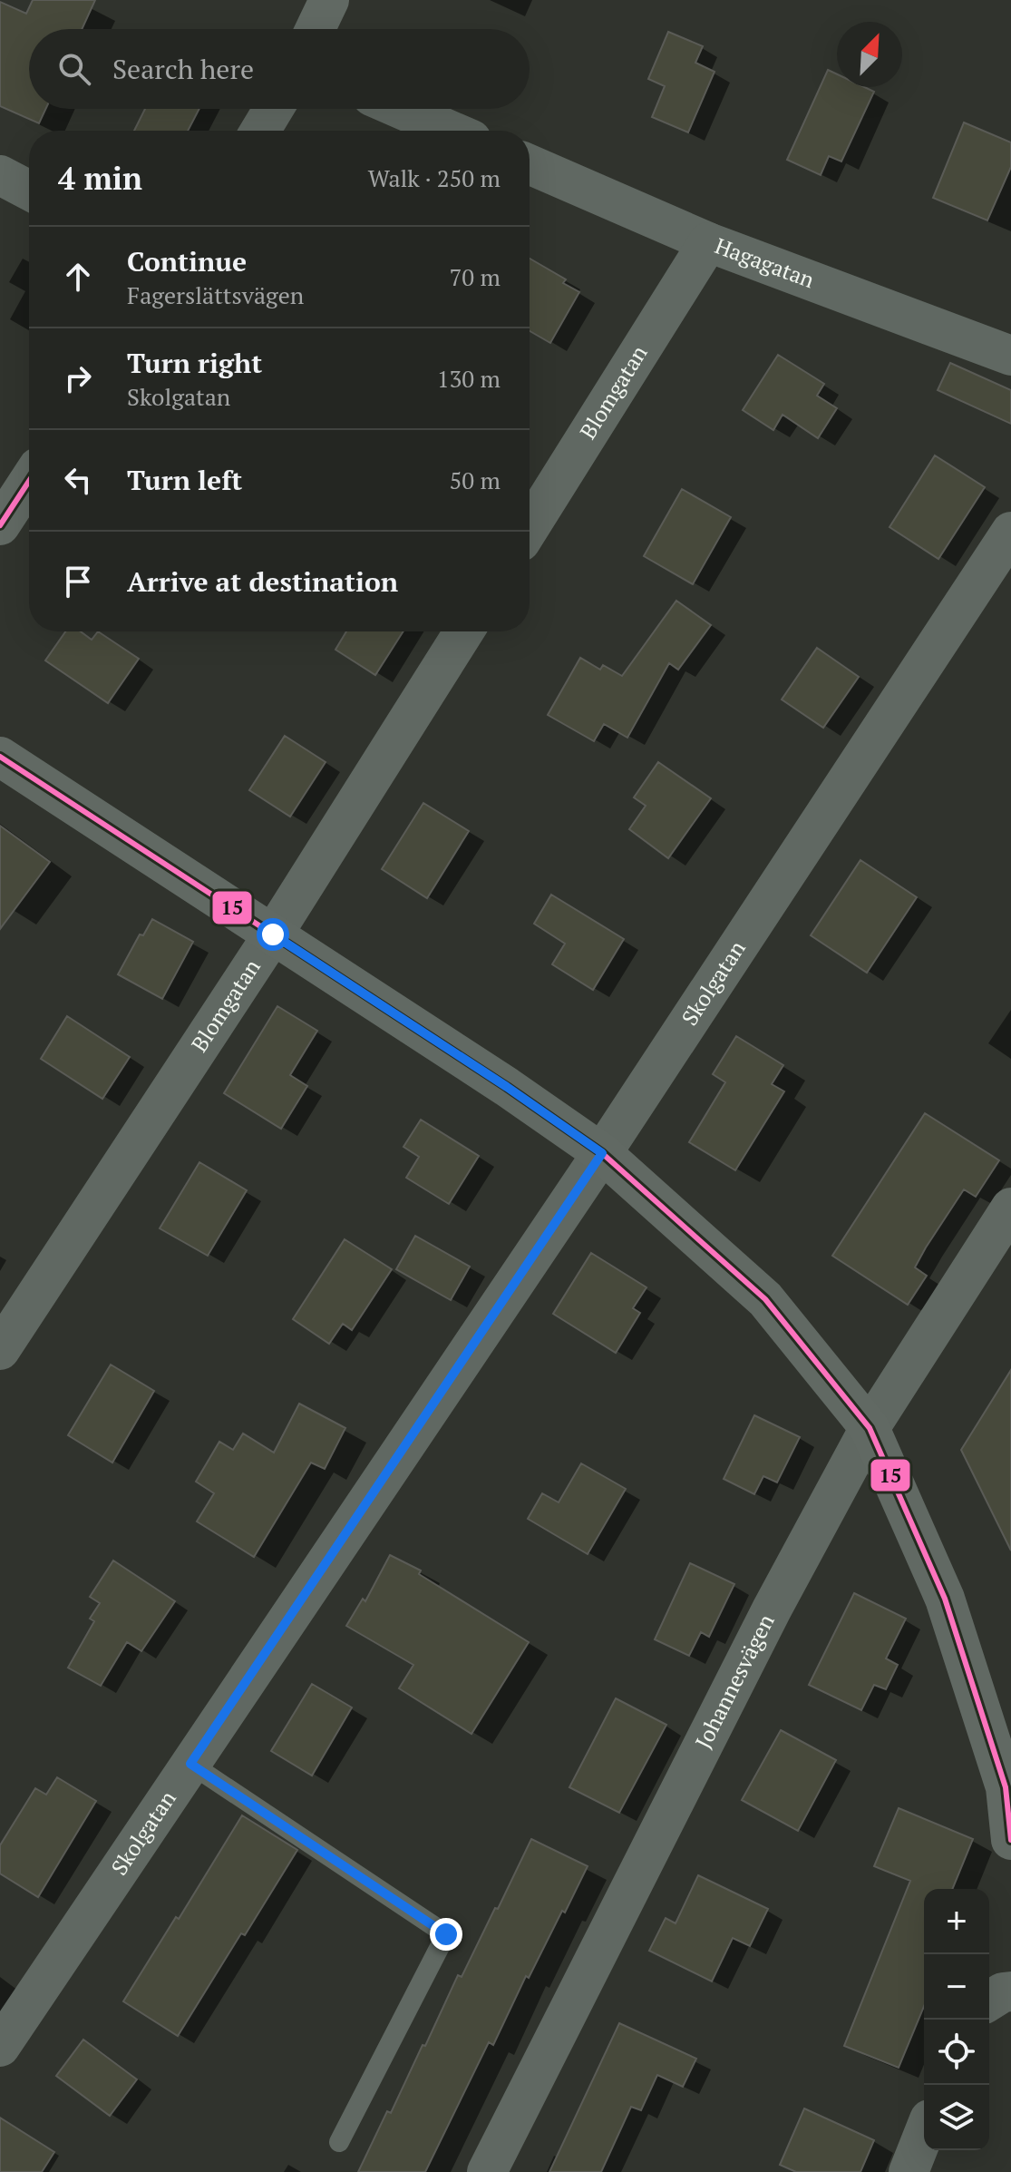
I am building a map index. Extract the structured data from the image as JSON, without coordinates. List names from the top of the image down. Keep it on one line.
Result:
{"streets":{"street":["Hagagatan","Blomgatan","Skolgatan","Johannesvägen"]},"crossings":[["Hagagatan","Blomgatan"]],"lines":["transit line 15"],"north":"top right","page":{"search":"Search here","heading":["4 min","Walk · 250 m"],"list":[["Continue","Fagerslättsvägen","70 m"],["Turn right","Skolgatan","130 m"],["Turn left","50 m"],"Arrive at destination"],"map_buttons":["+","−"]}}
